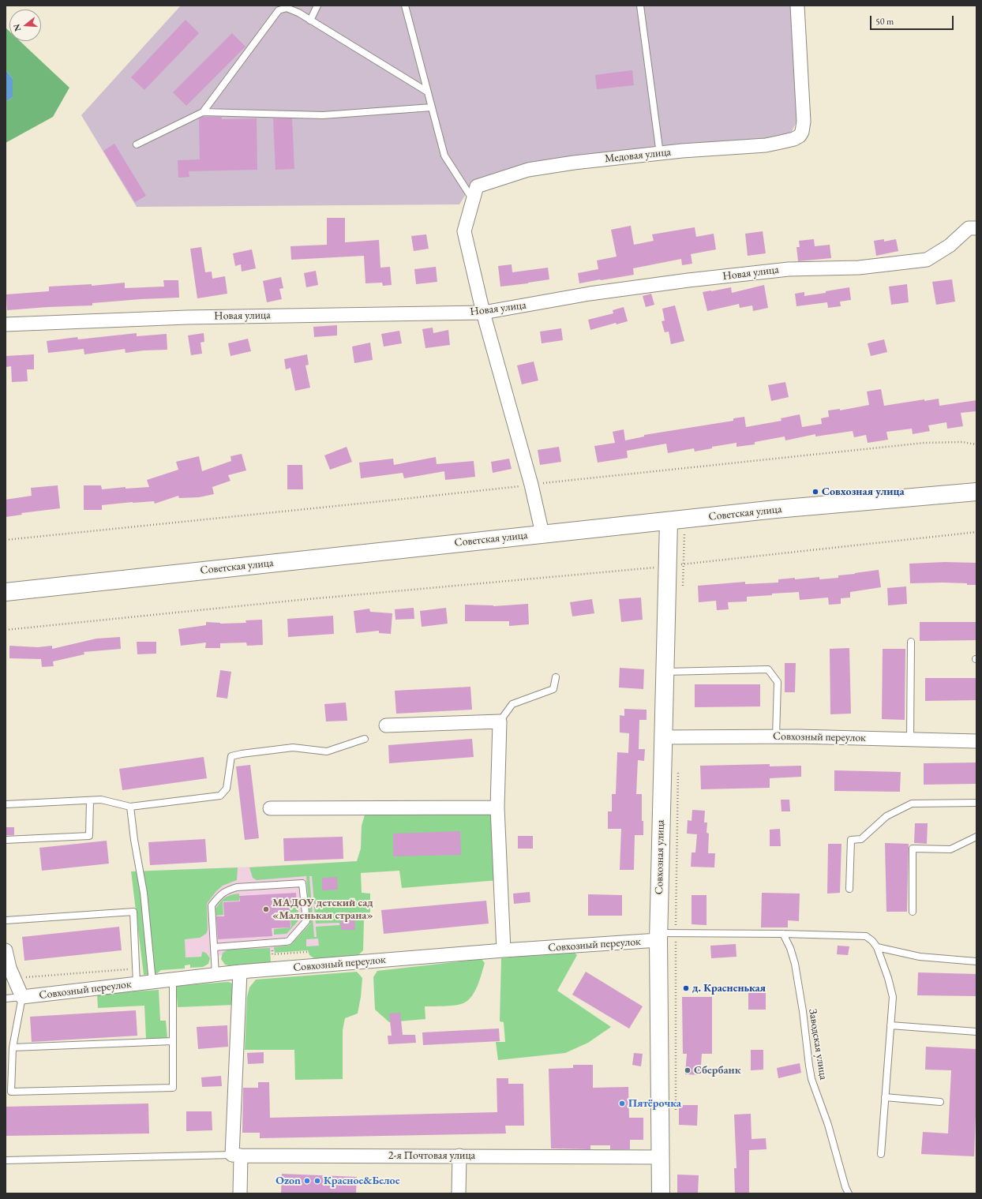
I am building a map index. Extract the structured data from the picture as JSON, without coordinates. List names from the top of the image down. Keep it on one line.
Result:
{"streets":{"main road":["Советская улица","Совхозная улица"],"street":["Медовая улица","Новая улица","Совхозный переулок","2-я Почтовая улица"],"lane":["Заводская улица"]},"crossings":[["Медовая улица","Новая улица"],["Медовая улица","Советская улица"],["Советская улица","Совхозная улица"],["Совхозный переулок","Совхозная улица"],["Совхозная улица","2-я Почтовая улица"]],"places":["Совхозная улица","МАДОУ детский сад «Маленькая страна»","д. Красненькая","Сбербанк","Пятёрочка","Ozon","Красное&Белое"],"scale_bar":"50 m","north":"left"}
